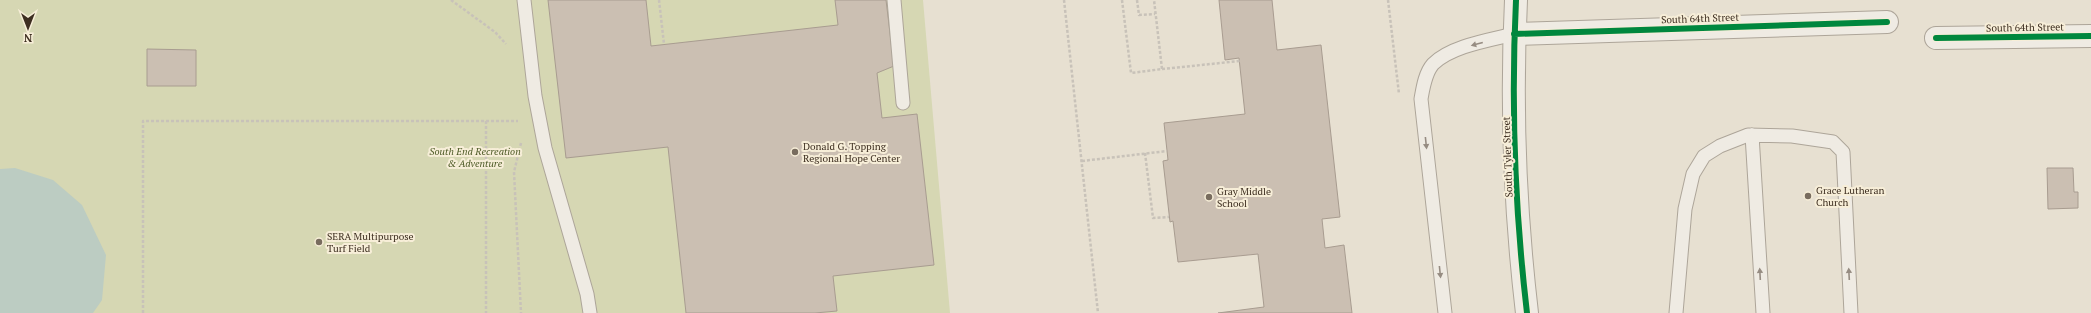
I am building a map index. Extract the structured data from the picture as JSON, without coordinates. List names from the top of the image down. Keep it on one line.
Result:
{"streets":{"street":["South 64th Street","South Tyler Street"]},"crossings":[["South 64th Street","South Tyler Street"]],"parks":["South End Recreation & Adventure"],"places":["Donald G. Topping Regional Hope Center","Grace Lutheran Church","Gray Middle School","SERA Multipurpose Turf Field"],"north":"bottom"}
